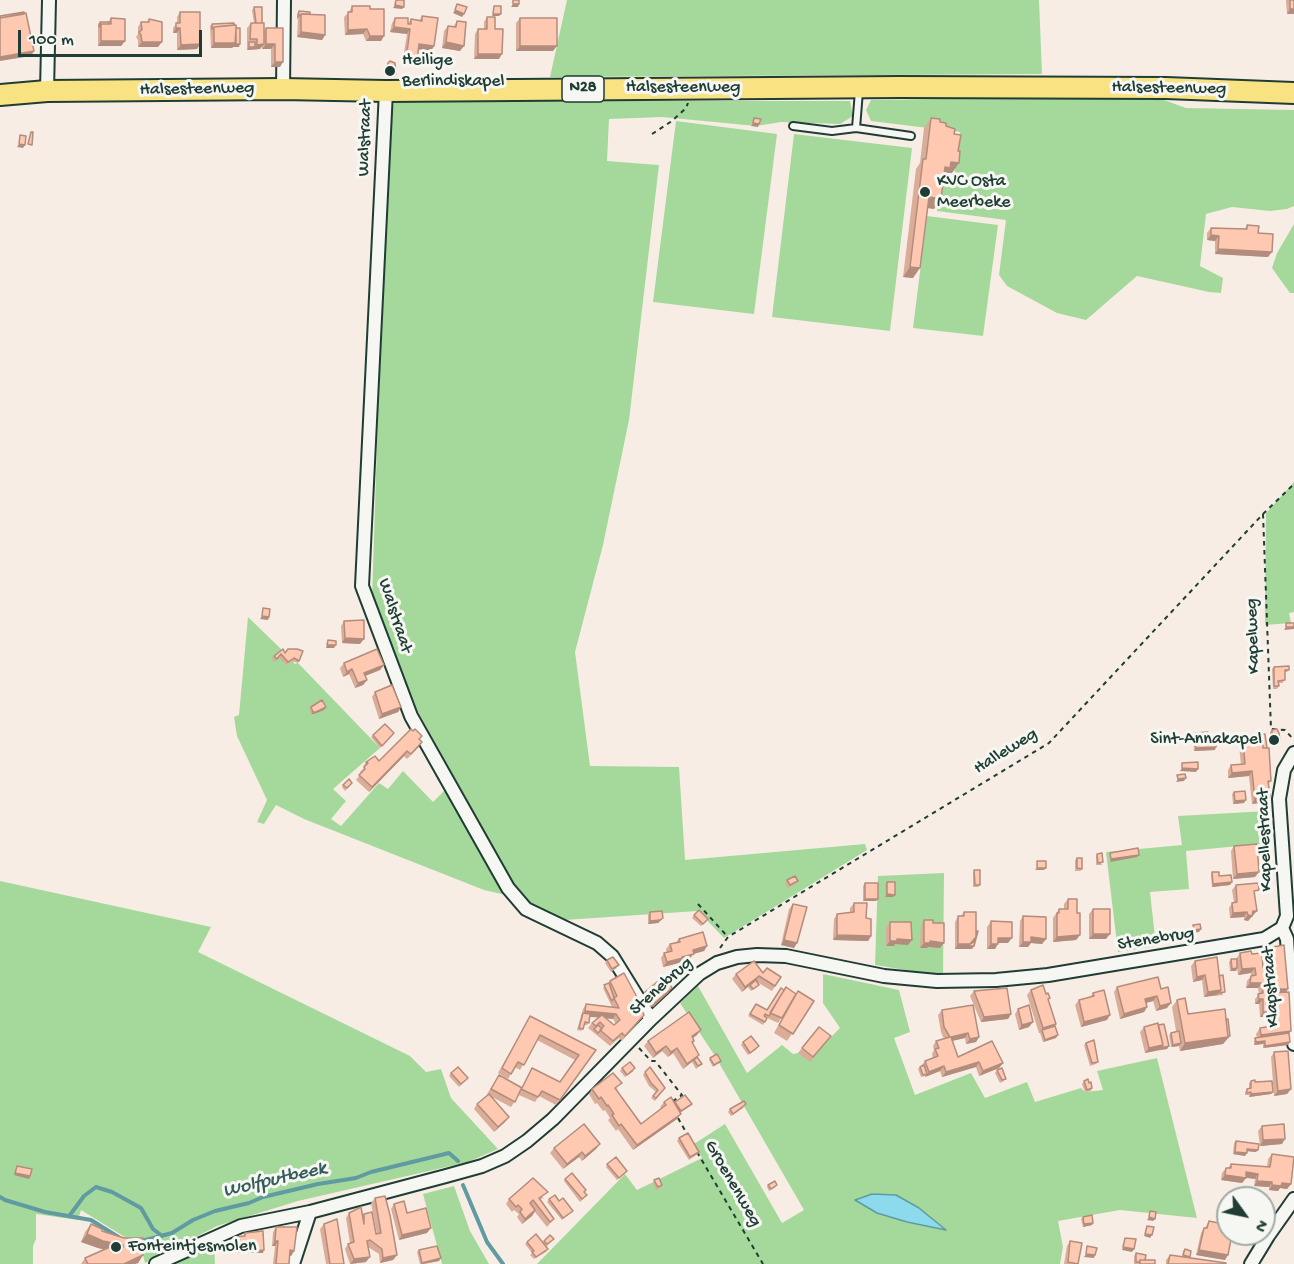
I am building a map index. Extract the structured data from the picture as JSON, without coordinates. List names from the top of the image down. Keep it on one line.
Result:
{"streets":{"main road":["Halsesteenweg","N28"],"street":["Walstraat","Kapellestraat","Stenebrug","Klapstraat"],"path":["Kapelweg","Halleweg","Groenenweg"]},"crossings":[["Halsesteenweg","Walstraat"],["Walstraat","Stenebrug"],["Kapelweg","Halleweg"],["Kapellestraat","Stenebrug"],["Kapellestraat","Klapstraat"],["Stenebrug","Klapstraat"]],"water":["Wolfputbeek"],"places":["Heilige Berlindiskapel","KVC Osta Meerbeke","Sint-Annakapel","Fonteintjesmolen"],"scale_bar":"100 m","north":"bottom right"}
